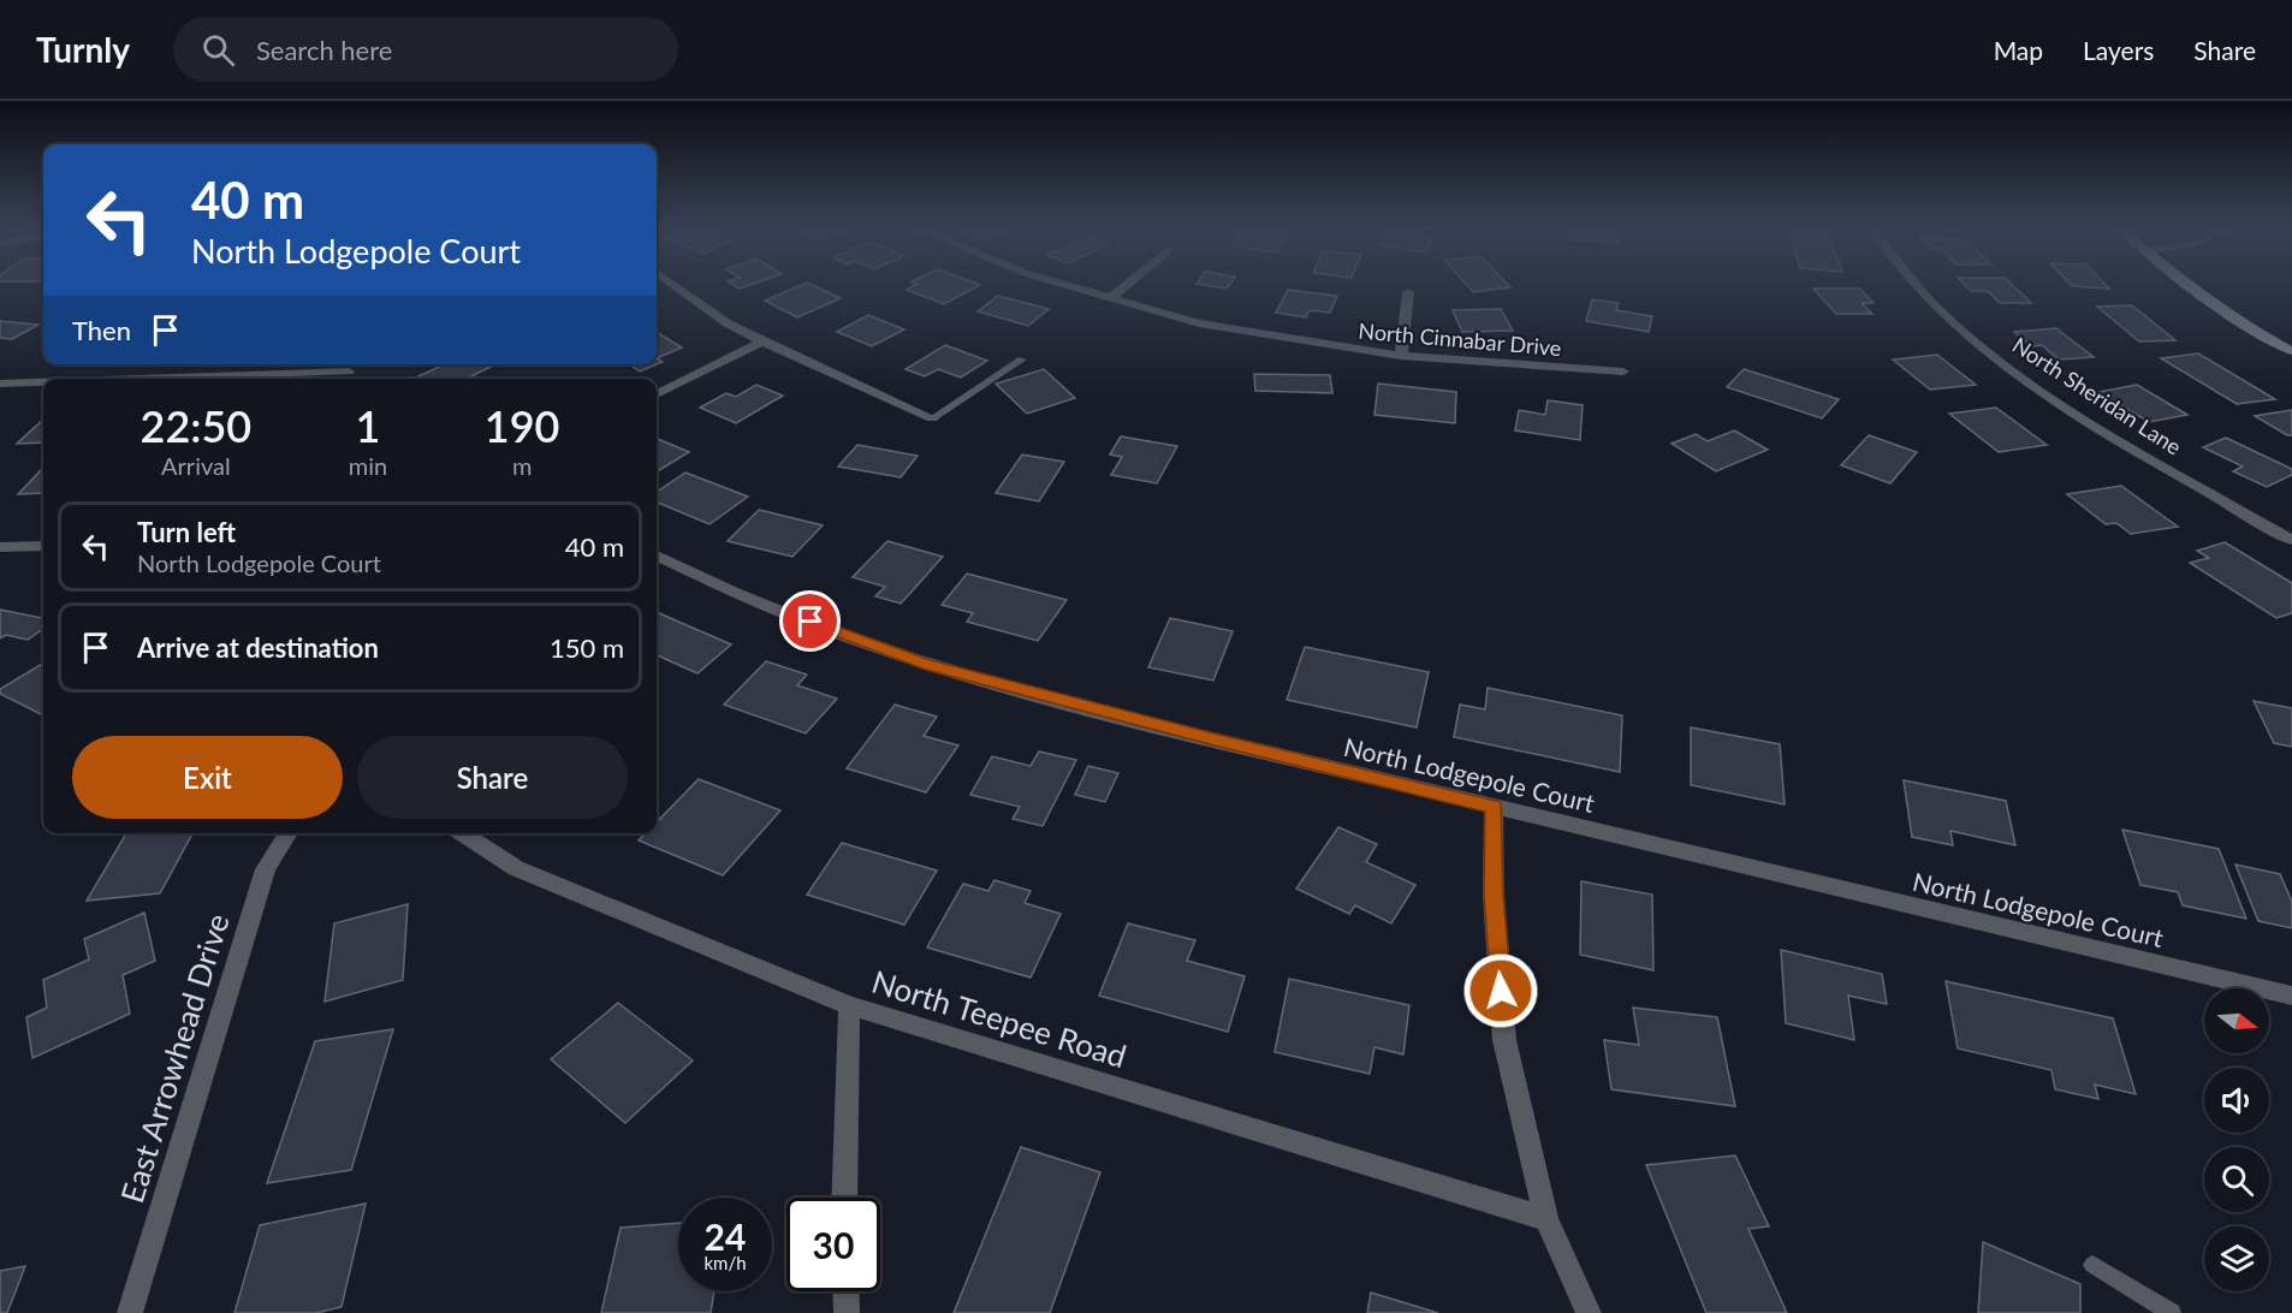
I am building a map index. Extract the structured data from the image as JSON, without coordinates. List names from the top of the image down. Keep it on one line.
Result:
{"streets":{"street":["North Cinnabar Drive","North Sheridan Lane","North Lodgepole Court","North Teepee Road","East Arrowhead Drive"]},"north":"right","page":{"header":"Turnly","search":"Search here","nav":["Map","Layers","Share"],"turn":["40 m","North Lodgepole Court"],"then":"Then","eta":["22:50","Arrival","1","min","190","m"],"list":[{"name":"Turn left","note":"North Lodgepole Court","value":"40 m"},{"name":"Arrive at destination","value":"150 m"}],"buttons":["Exit","Share"],"speed":"24 km/h","limit":"30"}}
